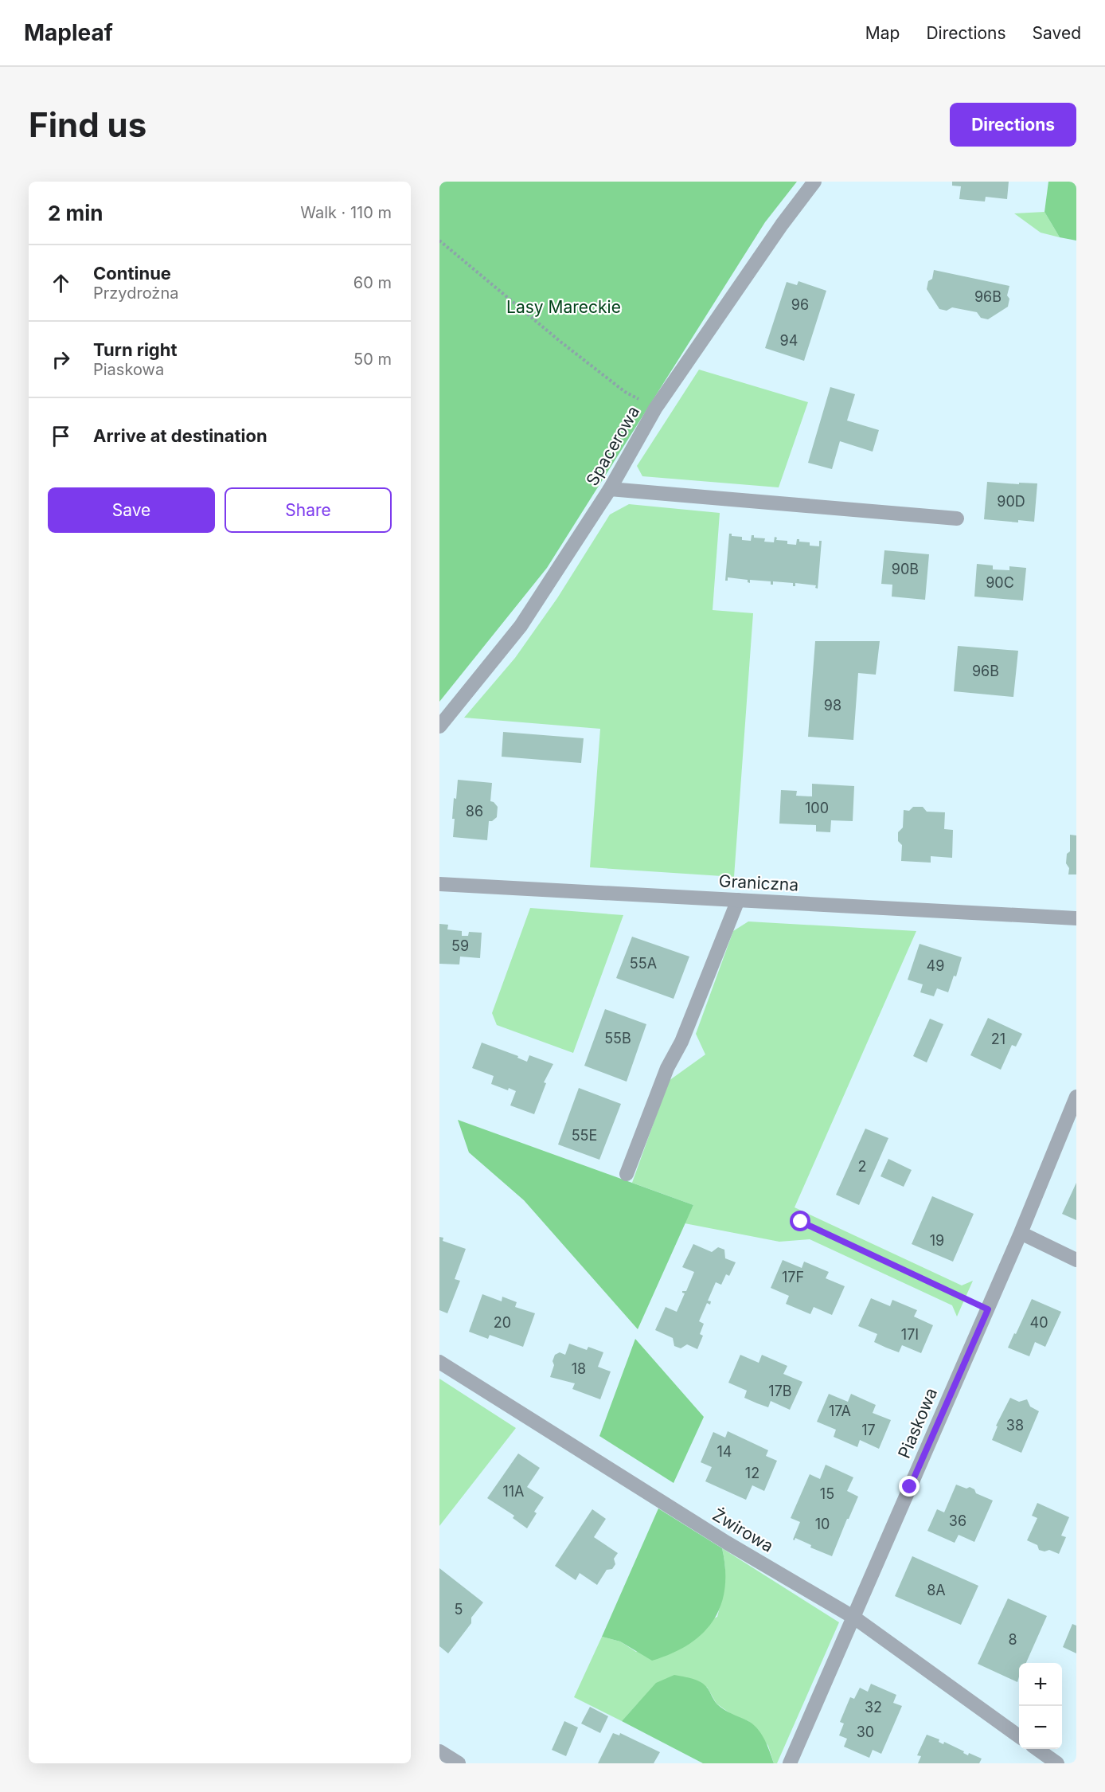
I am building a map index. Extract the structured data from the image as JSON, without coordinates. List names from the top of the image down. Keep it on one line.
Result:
{"streets":{"street":["Spacerowa","Graniczna","Piaskowa","Żwirowa"]},"crossings":[["Piaskowa","Żwirowa"]],"parks":["Lasy Mareckie"],"house_numbers":["96B","96","94","90D","90B","90C","96B","98","100","86","59","55A","49","55B","21","55E","2","19","17F","20","40","17I","18","17B","17A","38","17","14","12","11A","15","36","10","8A","5","8","32","30"],"page":{"header":"Mapleaf","nav":["Map","Directions","Saved"],"buttons":["Directions",["Save","Share"]],"title":"Find us","heading":["2 min","Walk · 110 m"],"list":[["Continue","Przydrożna","60 m"],["Turn right","Piaskowa","50 m"],"Arrive at destination"],"map_buttons":["+","−"]}}
